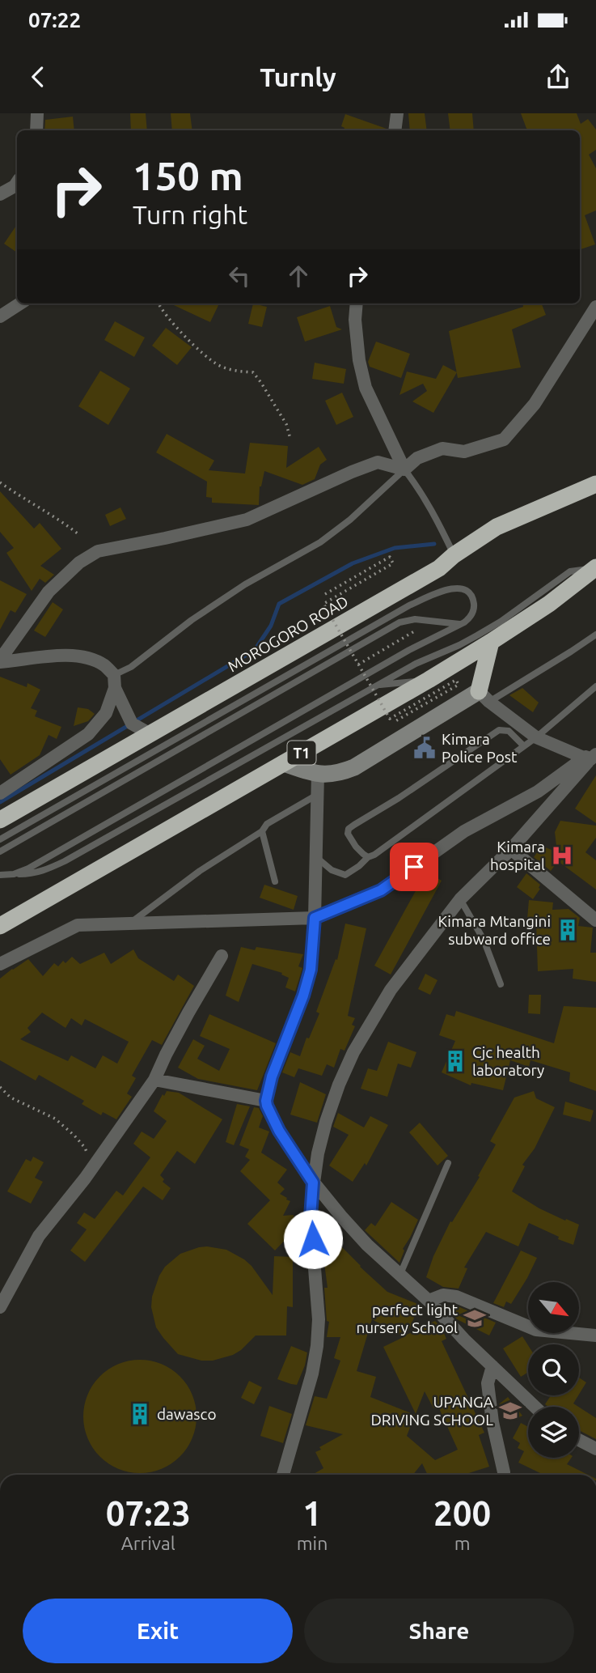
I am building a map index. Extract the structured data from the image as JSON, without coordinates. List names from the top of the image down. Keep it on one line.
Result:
{"streets":{"highway":["MOROGORO ROAD","T1"]},"places":{"public building":["Kimara Police Post"],"hospital":["Kimara hospital"],"building":["Kimara Mtangini subward office","Cjc health laboratory","dawasco"],"school or university":["perfect light nursery School","UPANGA DRIVING SCHOOL"]},"north":"bottom right","page":{"status":"07:22","header":"Turnly","turn":["150 m","Turn right"],"eta":["07:23","Arrival","1","min","200","m"],"buttons":["Exit","Share"]}}
